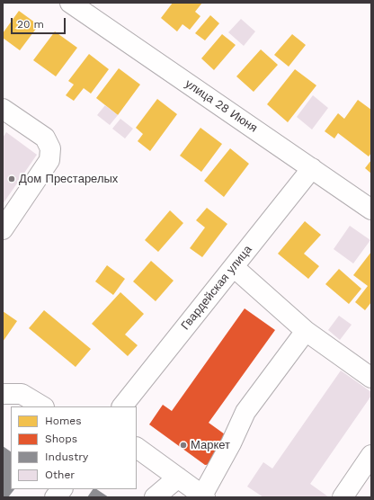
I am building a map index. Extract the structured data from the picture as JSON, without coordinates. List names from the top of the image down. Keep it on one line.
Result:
{"streets":{"street":["улица 28 Июня","Гвардейская улица"]},"crossings":[["улица 28 Июня","Гвардейская улица"]],"places":["Дом Престарелых","Маркет"],"legend":["Homes","Shops","Industry","Other"],"scale_bar":"20 m"}
